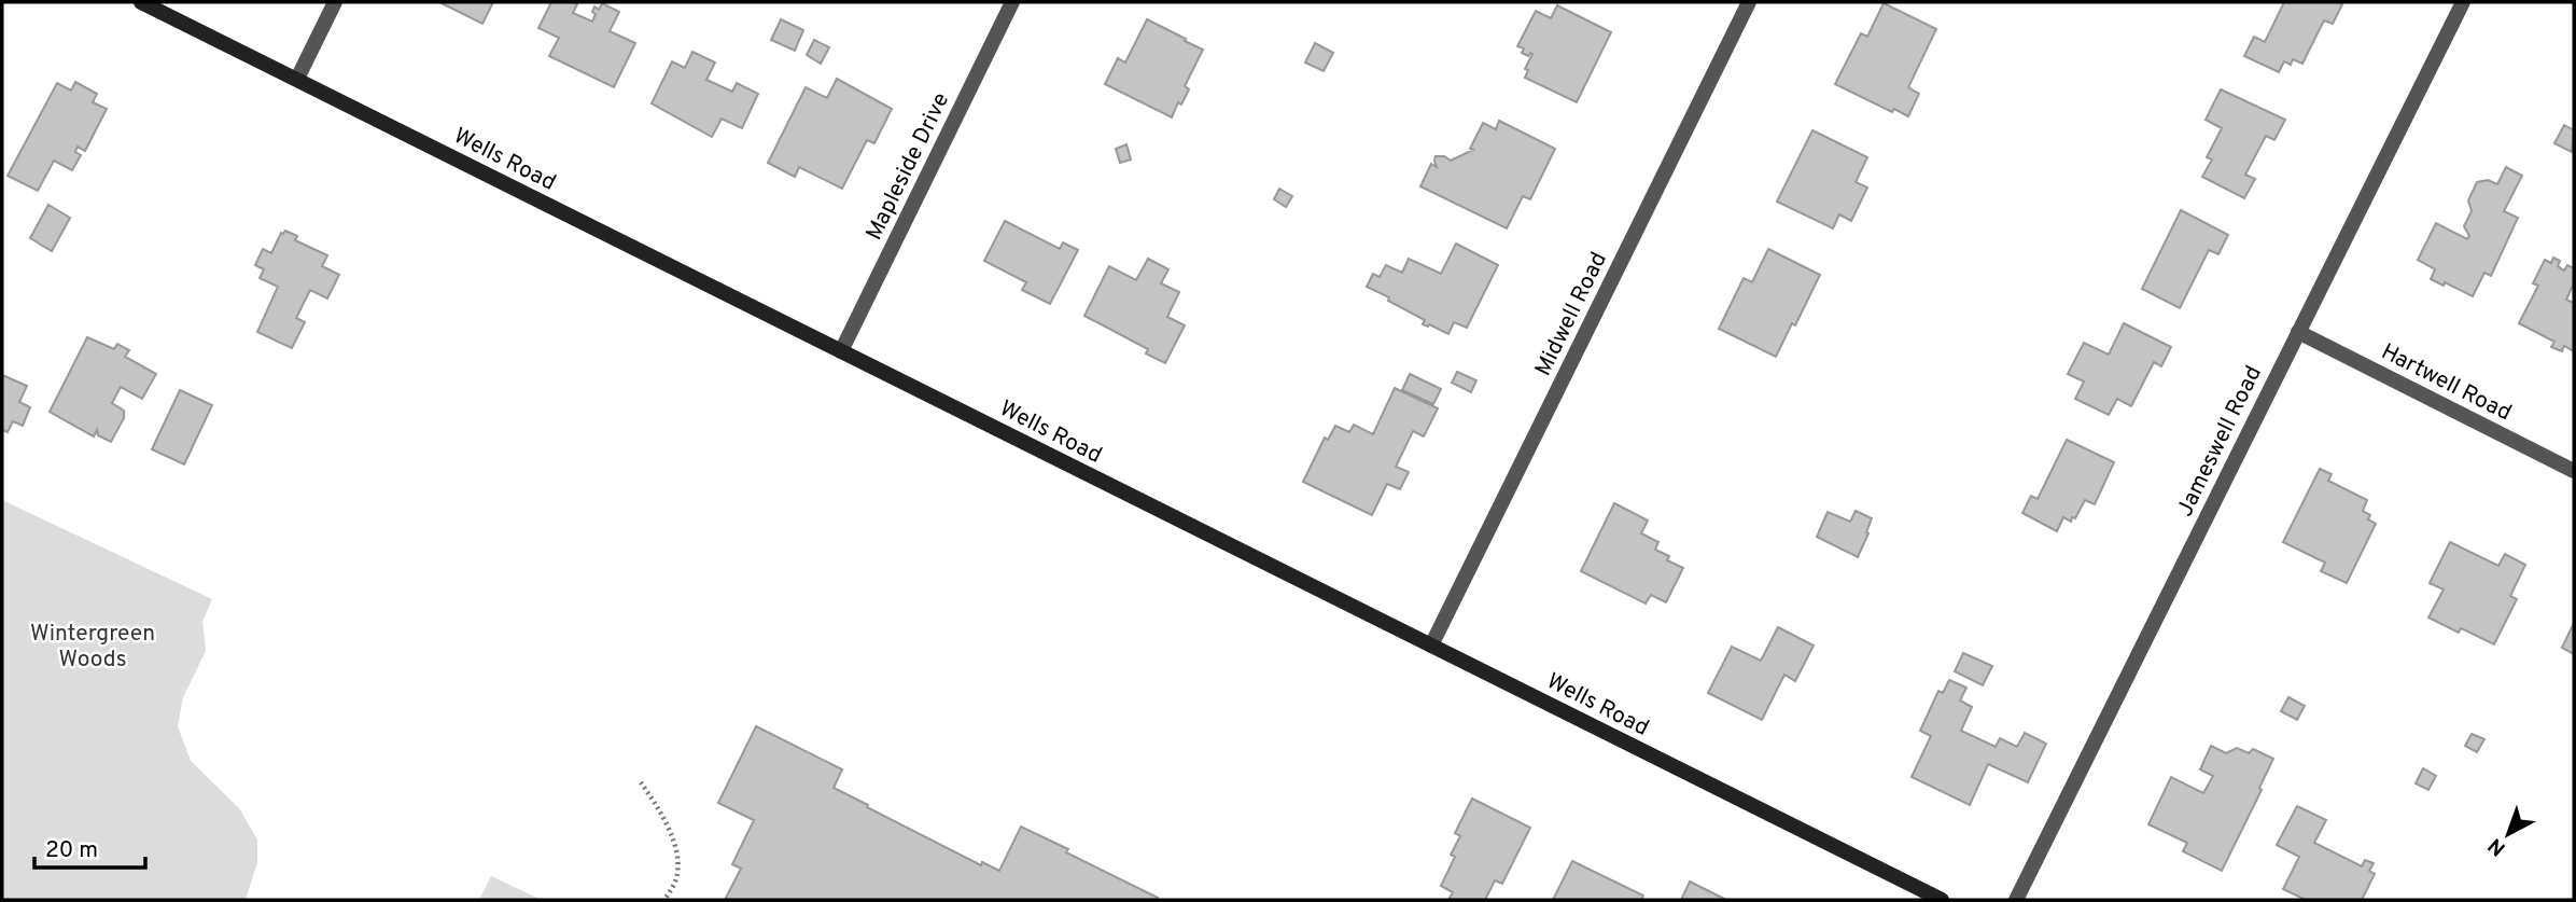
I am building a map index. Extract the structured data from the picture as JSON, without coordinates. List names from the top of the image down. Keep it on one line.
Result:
{"streets":{"main road":["Wells Road"],"street":["Mapleside Drive","Midwell Road","Hartwell Road","Jameswell Road"]},"crossings":[["Wells Road","Mapleside Drive"],["Wells Road","Midwell Road"],["Hartwell Road","Jameswell Road"]],"parks":["Wintergreen Woods"],"scale_bar":"20 m","north":"bottom left"}
